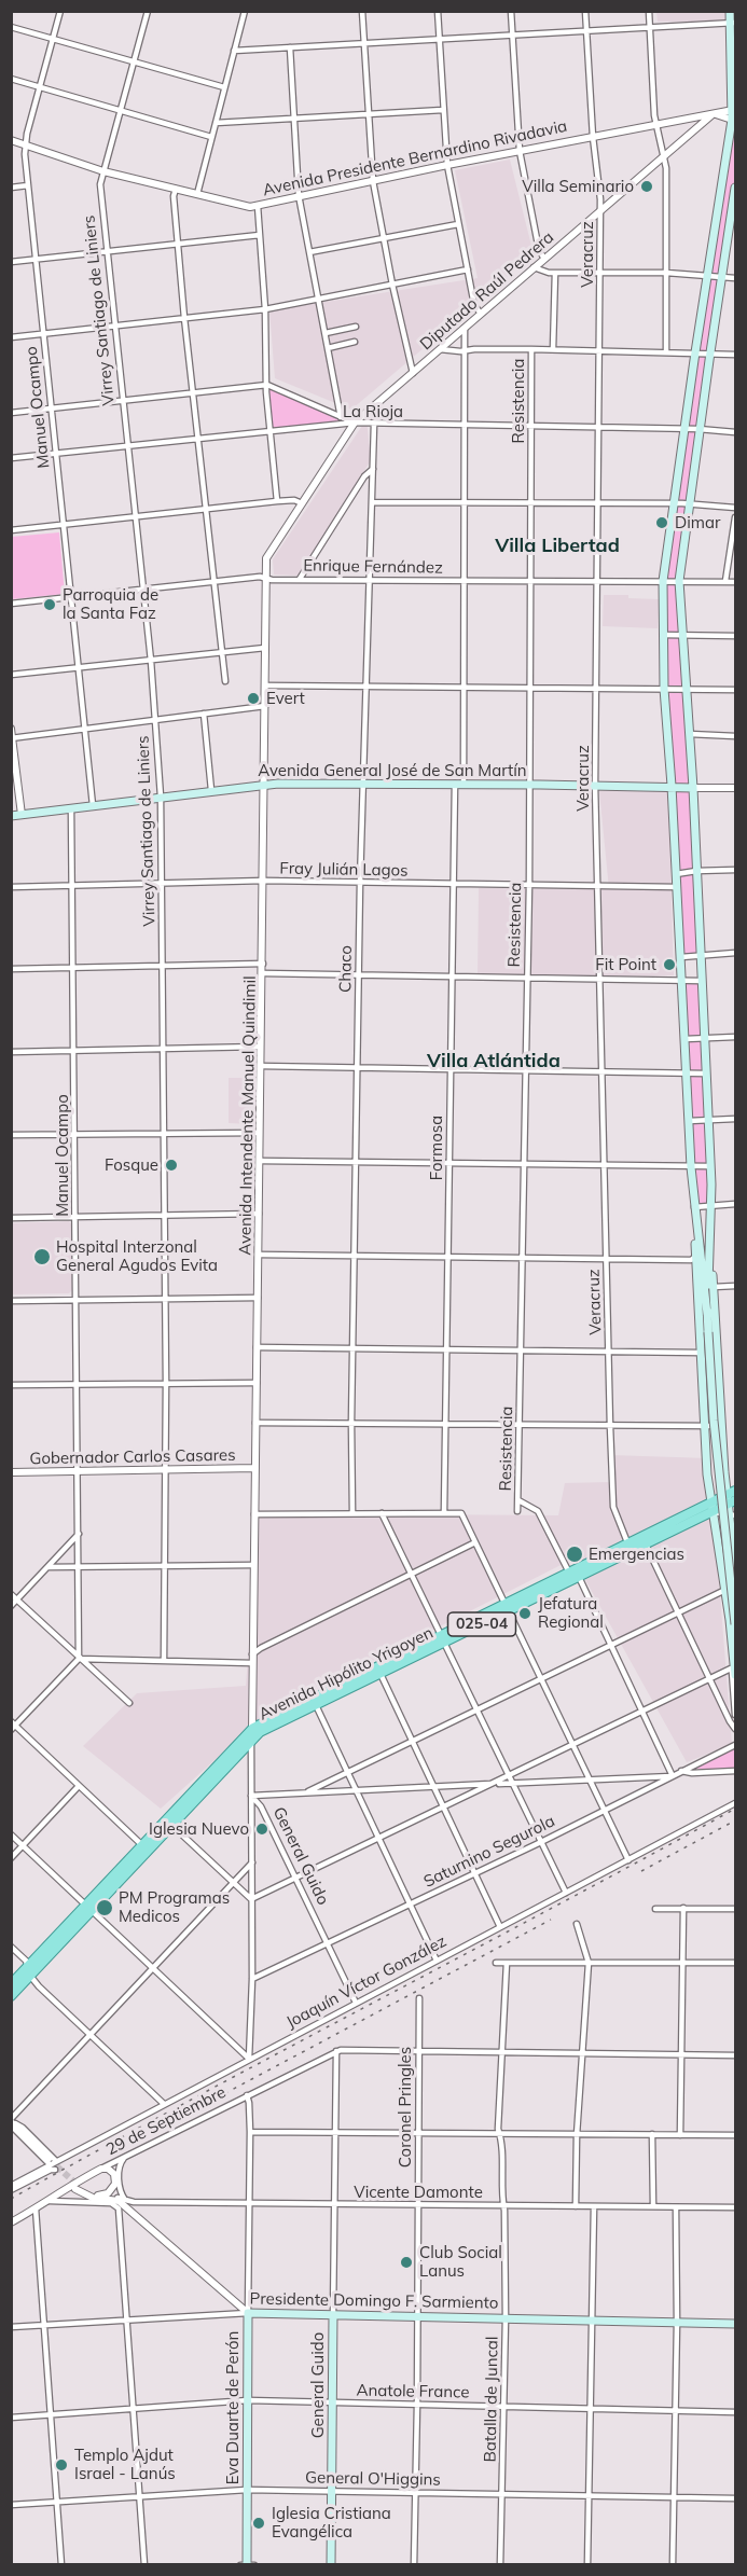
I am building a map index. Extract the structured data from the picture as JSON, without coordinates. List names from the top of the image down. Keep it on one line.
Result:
{"streets":{"main road":["Avenida General José de San Martín","025-04","Avenida Hipólito Yrigoyen","General Guido","Presidente Domingo F. Sarmiento","Eva Duarte de Perón"],"street":["Avenida Presidente Bernardino Rivadavia","Veracruz","Diputado Raúl Pedrera","Virrey Santiago de Liniers","Resistencia","Manuel Ocampo","La Rioja","Enrique Fernández","Fray Julián Lagos","Chaco","Avenida Intendente Manuel Quindimil","Formosa","Gobernador Carlos Casares","Saturnino Segurola","Joaquín Víctor González","Coronel Pringles","29 de Septiembre","Vicente Damonte","Anatole France","Batalla de Juncal","General O'Higgins"]},"crossings":[["Avenida Presidente Bernardino Rivadavia","Veracruz"],["Avenida Presidente Bernardino Rivadavia","Diputado Raúl Pedrera"],["Avenida Presidente Bernardino Rivadavia","Virrey Santiago de Liniers"],["Avenida Presidente Bernardino Rivadavia","Manuel Ocampo"],["Veracruz","Diputado Raúl Pedrera"],["Veracruz","La Rioja"],["Veracruz","Enrique Fernández"],["Veracruz","Avenida General José de San Martín"],["Veracruz","Fray Julián Lagos"],["Veracruz","Avenida Hipólito Yrigoyen"],["Diputado Raúl Pedrera","La Rioja"],["Diputado Raúl Pedrera","Avenida Intendente Manuel Quindimil"],["Diputado Raúl Pedrera","Formosa"],["Virrey Santiago de Liniers","La Rioja"],["Virrey Santiago de Liniers","Enrique Fernández"],["Virrey Santiago de Liniers","Avenida General José de San Martín"],["Virrey Santiago de Liniers","Fray Julián Lagos"],["Virrey Santiago de Liniers","Gobernador Carlos Casares"],["Resistencia","La Rioja"],["Resistencia","Enrique Fernández"],["Resistencia","Avenida General José de San Martín"],["Resistencia","Fray Julián Lagos"],["Resistencia","Avenida Hipólito Yrigoyen"],["Manuel Ocampo","La Rioja"],["Manuel Ocampo","Enrique Fernández"],["Manuel Ocampo","Avenida General José de San Martín"],["Manuel Ocampo","Fray Julián Lagos"],["Manuel Ocampo","Gobernador Carlos Casares"],["La Rioja","Chaco"],["La Rioja","Formosa"],["Enrique Fernández","Chaco"],["Enrique Fernández","Avenida Intendente Manuel Quindimil"],["Enrique Fernández","Formosa"],["Avenida General José de San Martín","Chaco"],["Avenida General José de San Martín","Avenida Intendente Manuel Quindimil"],["Avenida General José de San Martín","Formosa"],["Fray Julián Lagos","Chaco"],["Fray Julián Lagos","Avenida Intendente Manuel Quindimil"],["Fray Julián Lagos","Formosa"],["Avenida Intendente Manuel Quindimil","Gobernador Carlos Casares"],["Avenida Intendente Manuel Quindimil","Avenida Hipólito Yrigoyen"],["Saturnino Segurola","General Guido"],["General Guido","Joaquín Víctor González"],["General Guido","29 de Septiembre"],["General Guido","Vicente Damonte"],["General Guido","Presidente Domingo F. Sarmiento"],["General Guido","Anatole France"],["General Guido","General O'Higgins"],["Coronel Pringles","Vicente Damonte"],["Coronel Pringles","Presidente Domingo F. Sarmiento"],["Coronel Pringles","Anatole France"],["Coronel Pringles","General O'Higgins"],["29 de Septiembre","Vicente Damonte"],["29 de Septiembre","Eva Duarte de Perón"],["Vicente Damonte","Batalla de Juncal"],["Vicente Damonte","Eva Duarte de Perón"],["Presidente Domingo F. Sarmiento","Batalla de Juncal"],["Presidente Domingo F. Sarmiento","Eva Duarte de Perón"],["Anatole France","Batalla de Juncal"],["Anatole France","Eva Duarte de Perón"],["Batalla de Juncal","General O'Higgins"],["Eva Duarte de Perón","General O'Higgins"]],"districts":["Villa Libertad","Villa Atlántida"],"places":["Villa Seminario","Dimar","Parroquia de la Santa Faz","Evert","Fit Point","Fosque","Hospital Interzonal General Agudos Evita","Emergencias","Jefatura Regional","Iglesia Nuevo","PM Programas Medicos","Club Social Lanus","Templo Ajdut Israel - Lanús","Iglesia Cristiana Evangélica"]}
